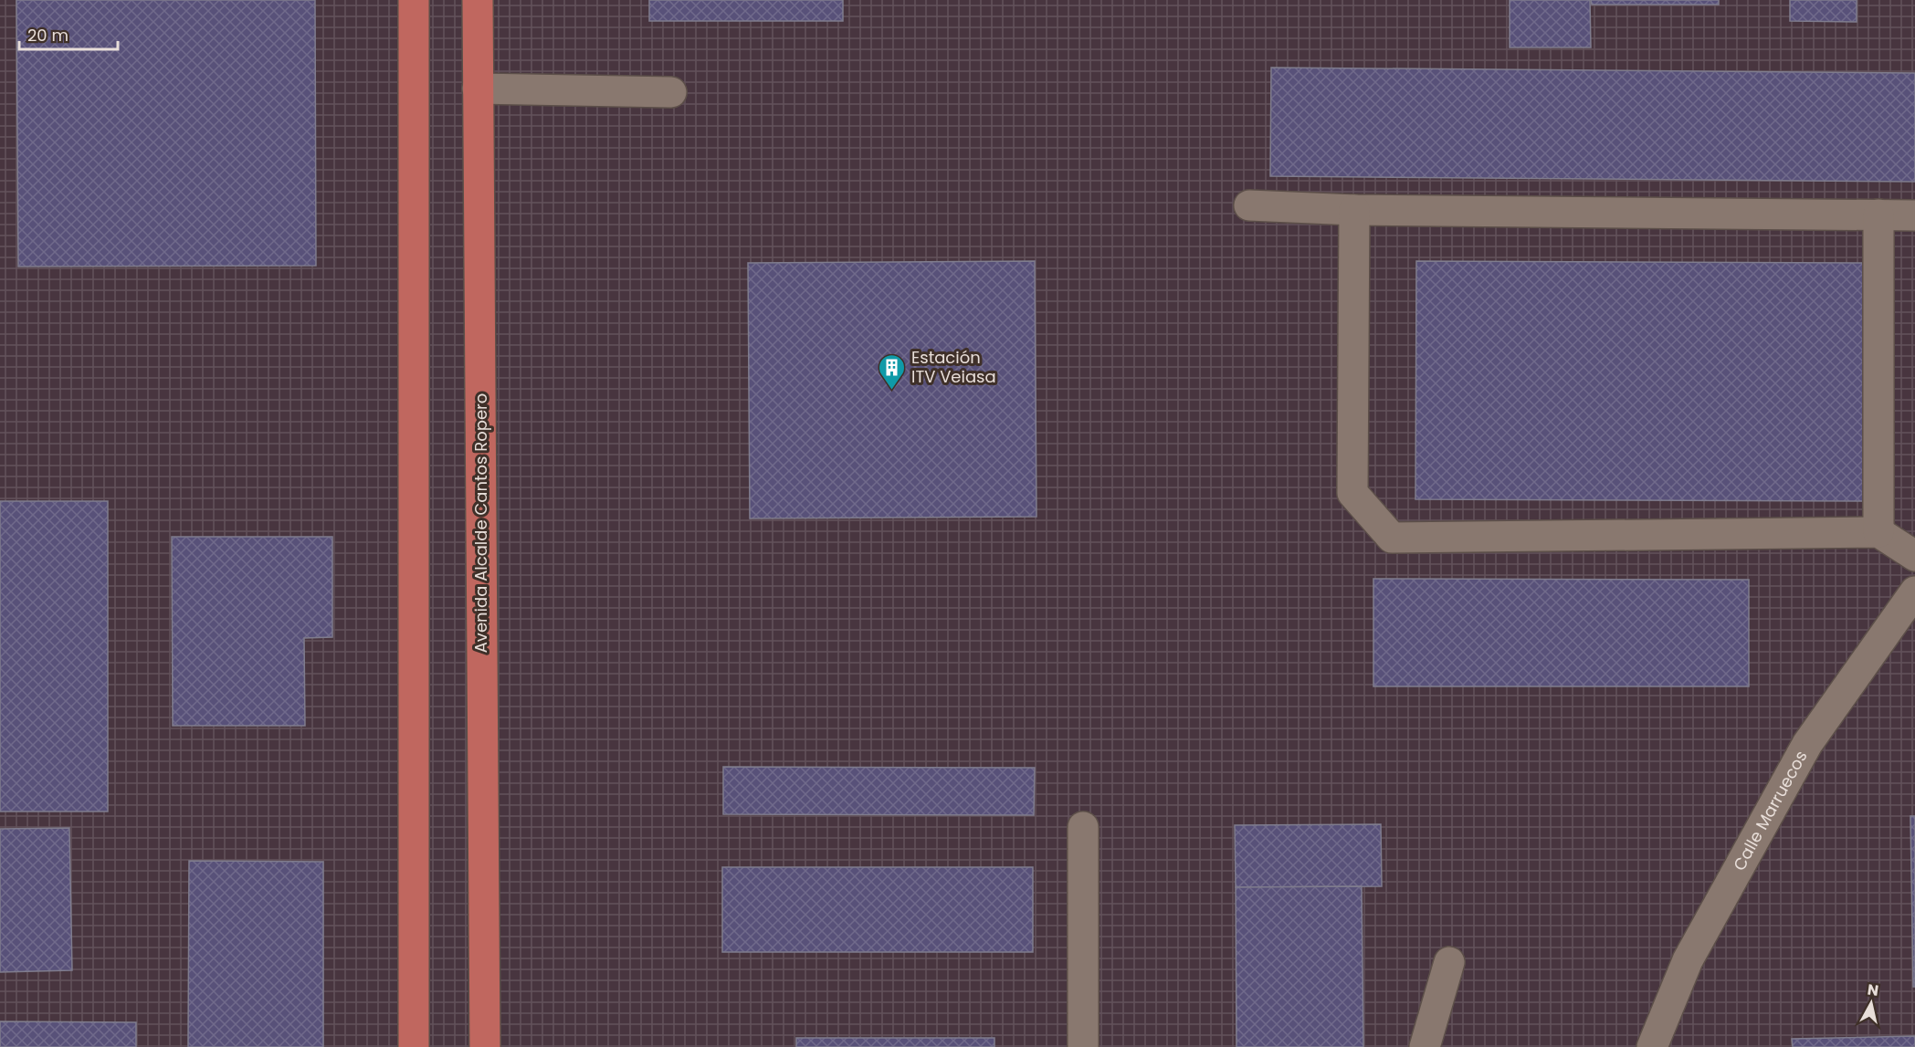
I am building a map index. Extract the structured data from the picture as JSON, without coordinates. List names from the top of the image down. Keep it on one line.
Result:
{"streets":{"main road":["Avenida Alcalde Cantos Ropero"],"street":["Calle Marruecos"]},"places":{"building":["Estación ITV Veiasa"]},"scale_bar":"20 m","north":"top"}
